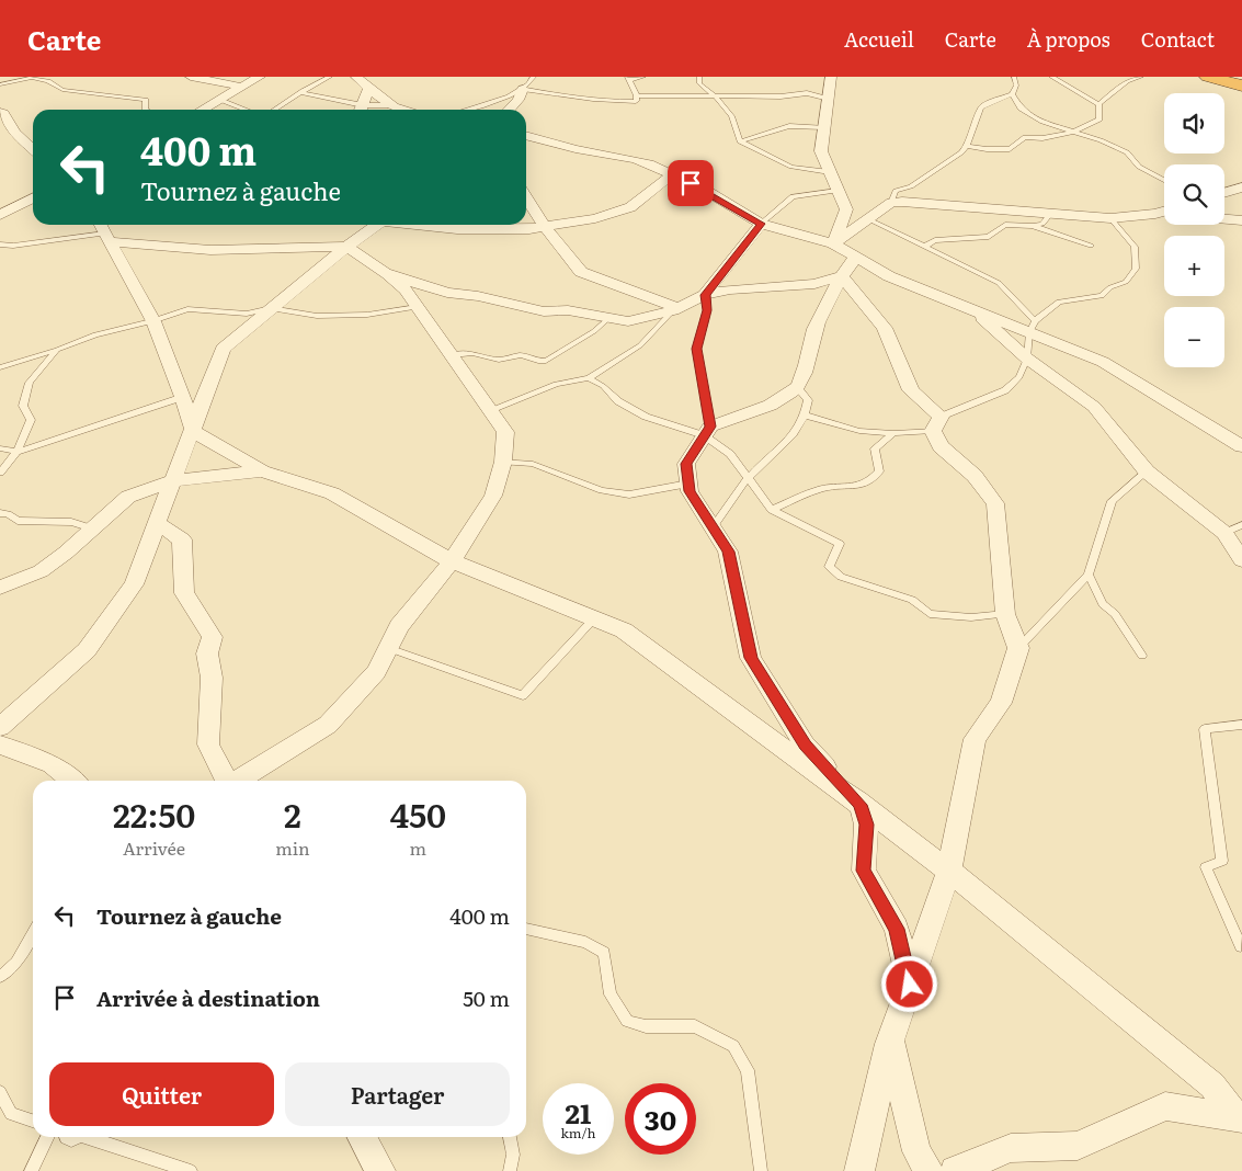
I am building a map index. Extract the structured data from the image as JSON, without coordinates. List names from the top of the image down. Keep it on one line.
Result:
{"page":{"header":"Carte","nav":["Accueil","Carte","À propos","Contact"],"map_buttons":["+","−"],"turn":["400 m","Tournez à gauche"],"eta":["22:50","Arrivée","2","min","450","m"],"list":[{"name":"Tournez à gauche","value":"400 m"},{"name":"Arrivée à destination","value":"50 m"}],"buttons":["Quitter","Partager"],"speed":"21 km/h","limit":"30"}}
